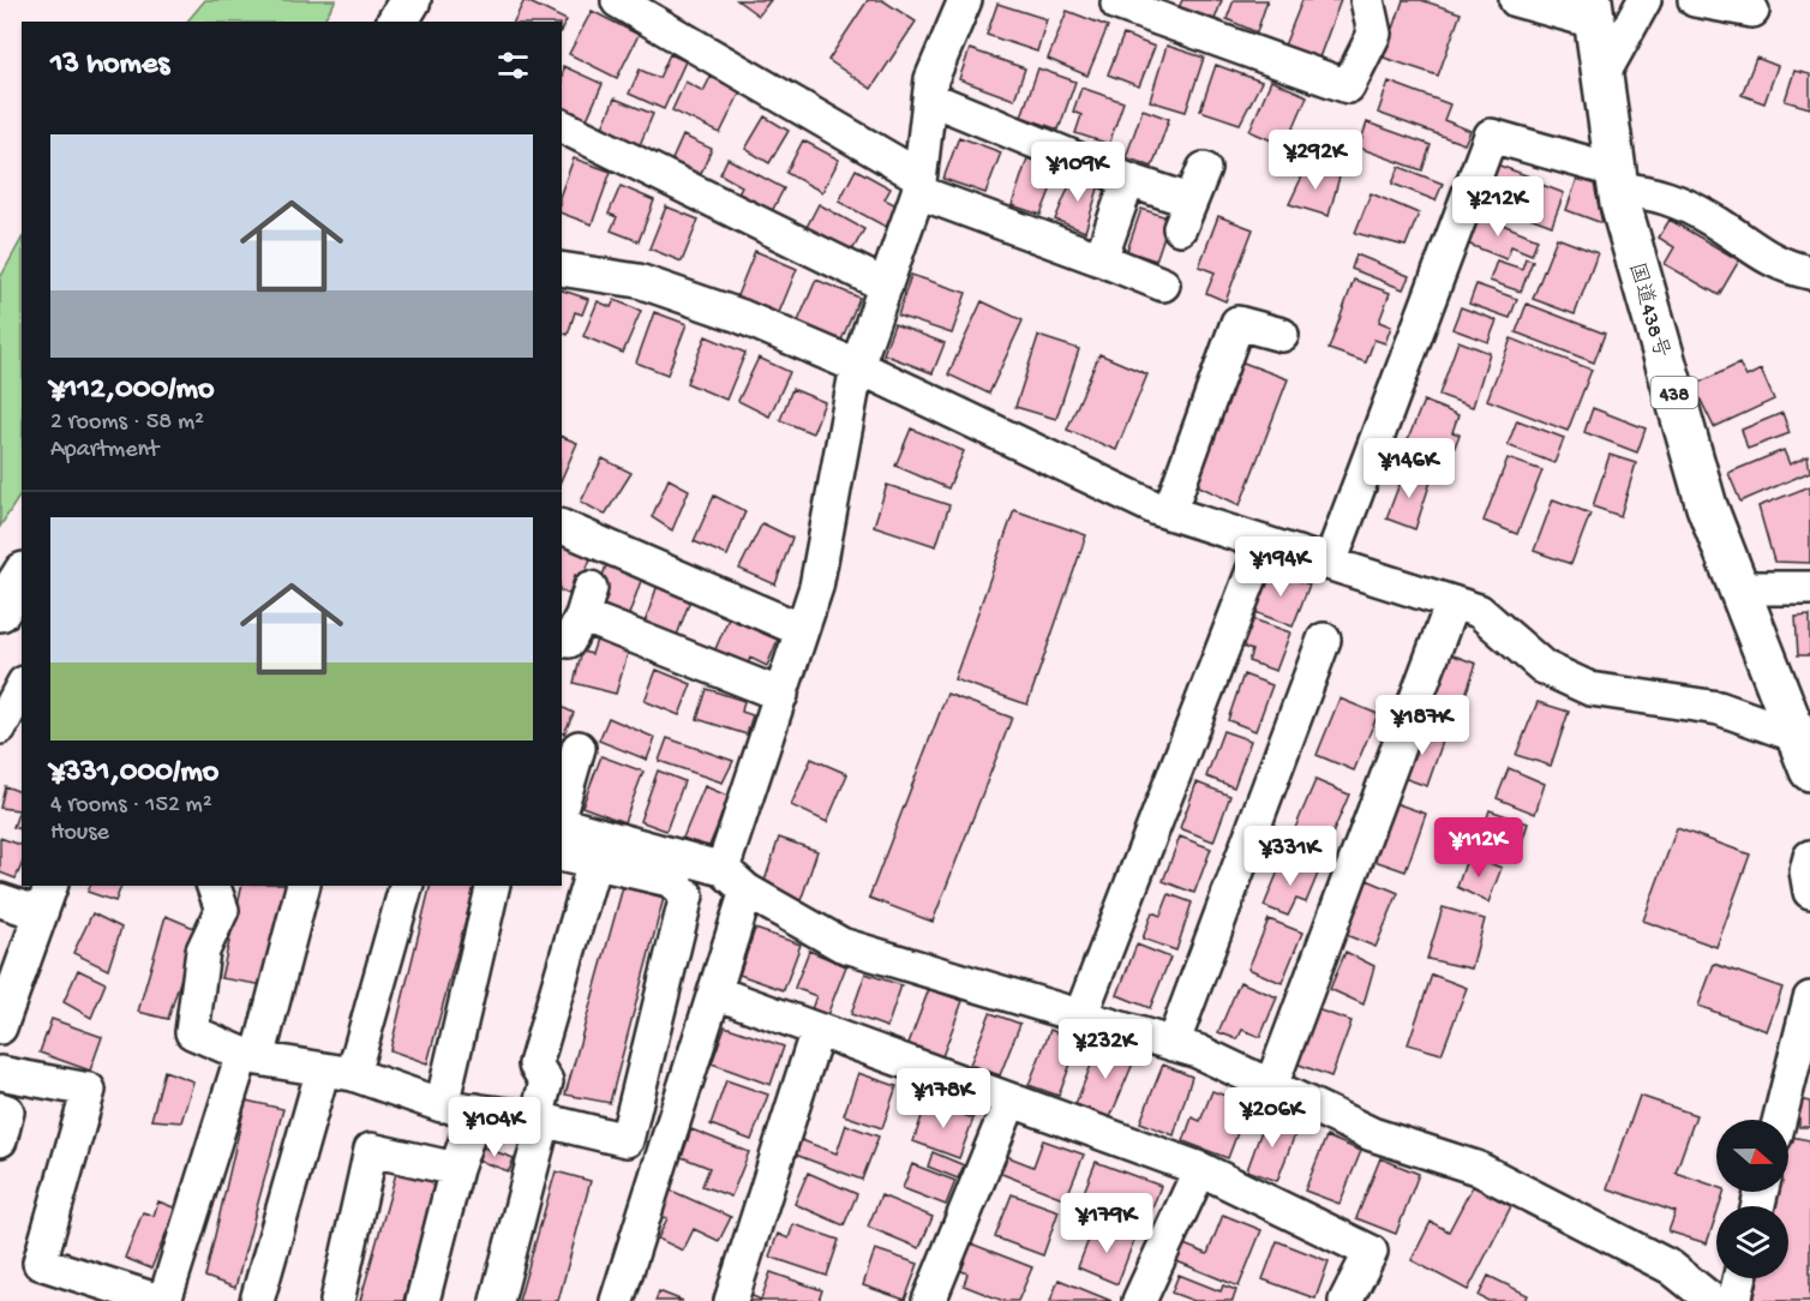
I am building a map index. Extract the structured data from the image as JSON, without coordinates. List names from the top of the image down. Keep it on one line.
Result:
{"streets":{"main road":["国道438号","438"]},"north":"right","page":{"heading":"13 homes","list":[{"name":"¥112,000/mo","note":"2 rooms · 58 m² · Apartment"},{"name":"¥331,000/mo","note":"4 rooms · 152 m² · House"}],"price":["¥292K","¥109K","¥212K","¥146K","¥194K","¥187K","¥112K","¥331K","¥232K","¥178K","¥206K","¥104K","¥179K"]}}
